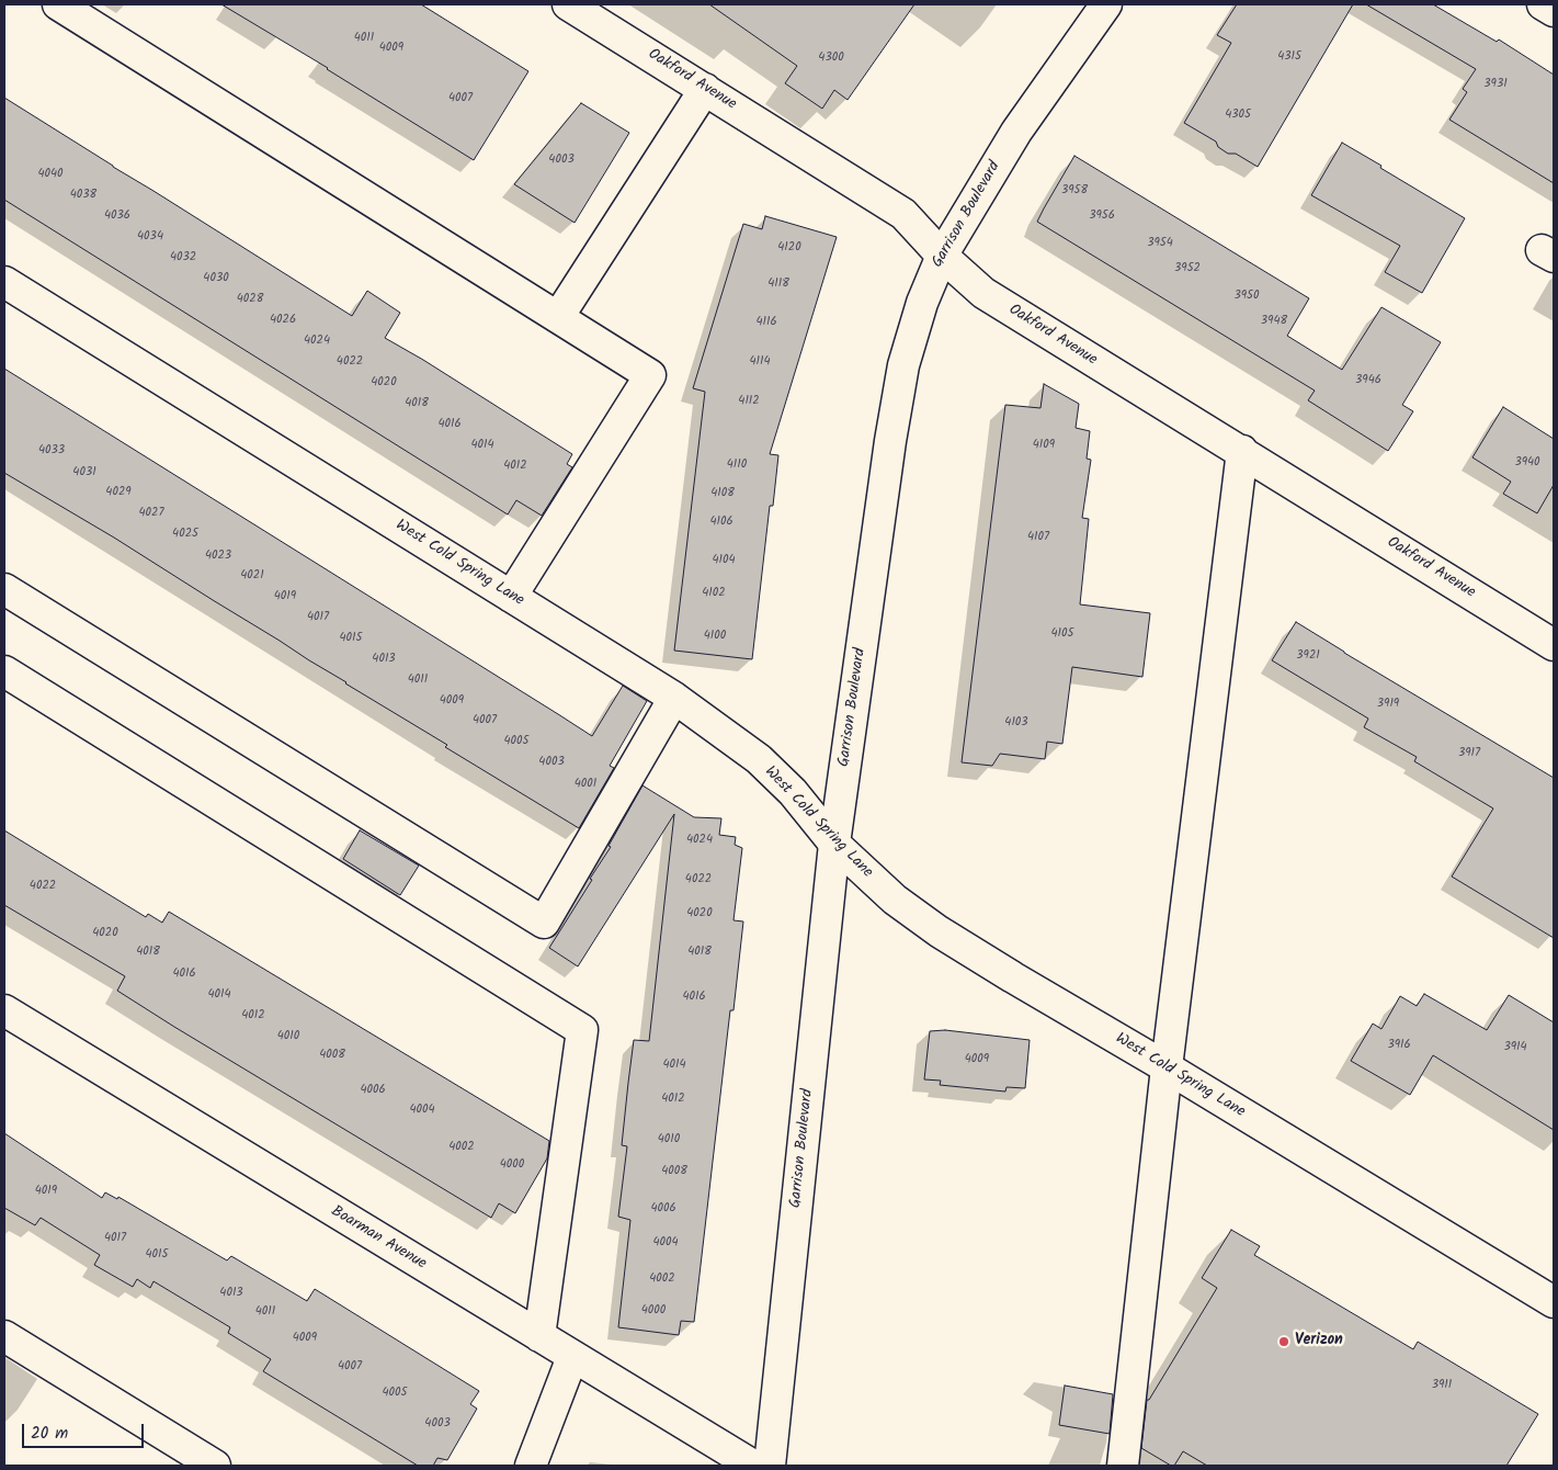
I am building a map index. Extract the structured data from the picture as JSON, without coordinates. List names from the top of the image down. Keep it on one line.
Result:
{"streets":{"street":["Oakford Avenue","Garrison Boulevard","West Cold Spring Lane","Boarman Avenue"]},"crossings":[["Oakford Avenue","Garrison Boulevard"],["Garrison Boulevard","West Cold Spring Lane"]],"places":["Verizon"],"house_numbers":["4011","4009","4315","4300","3931","4007","4305","4003","4040","3958","4038","4036","3956","4034","3954","4120","4032","3952","4030","4118","3950","4028","4026","3948","4116","4024","4022","4114","3946","4020","4112","4018","4016","4014","4109","4033","3940","4110","4012","4031","4029","4108","4027","4106","4025","4107","4023","4104","4021","4102","4019","4017","4105","4100","4015","3921","4013","4011","4009","3919","4007","4103","4005","3917","4003","4001","4024","4022","4022","4020","4020","4018","4018","4016","4014","4016","4012","4010","3916","3914","4008","4009","4014","4006","4012","4004","4010","4002","4000","4008","4019","4006","4017","4004","4015","4002","4013","4000","4011","4009","4007","3911","4005","4003"],"scale_bar":"20 m"}
